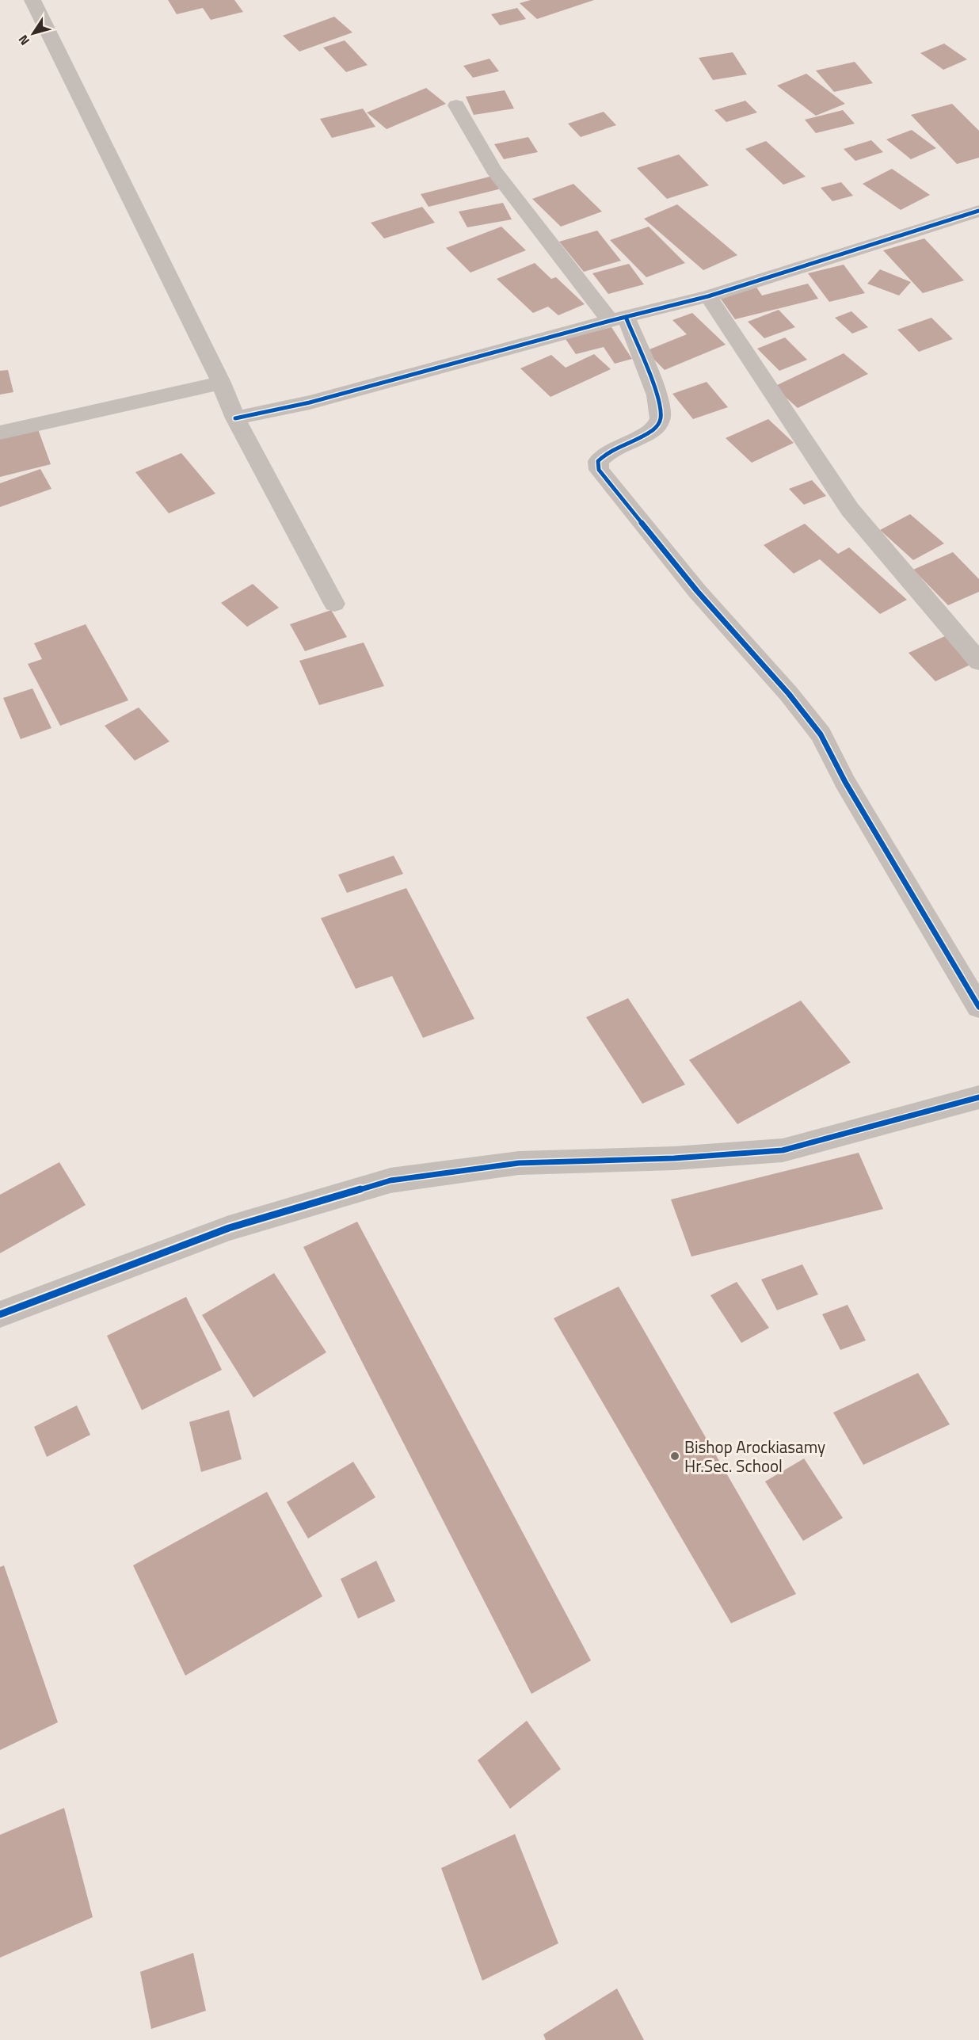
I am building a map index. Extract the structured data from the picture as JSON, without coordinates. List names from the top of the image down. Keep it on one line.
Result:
{"places":["Bishop Arockiasamy Hr.Sec. School"],"north":"bottom left"}
